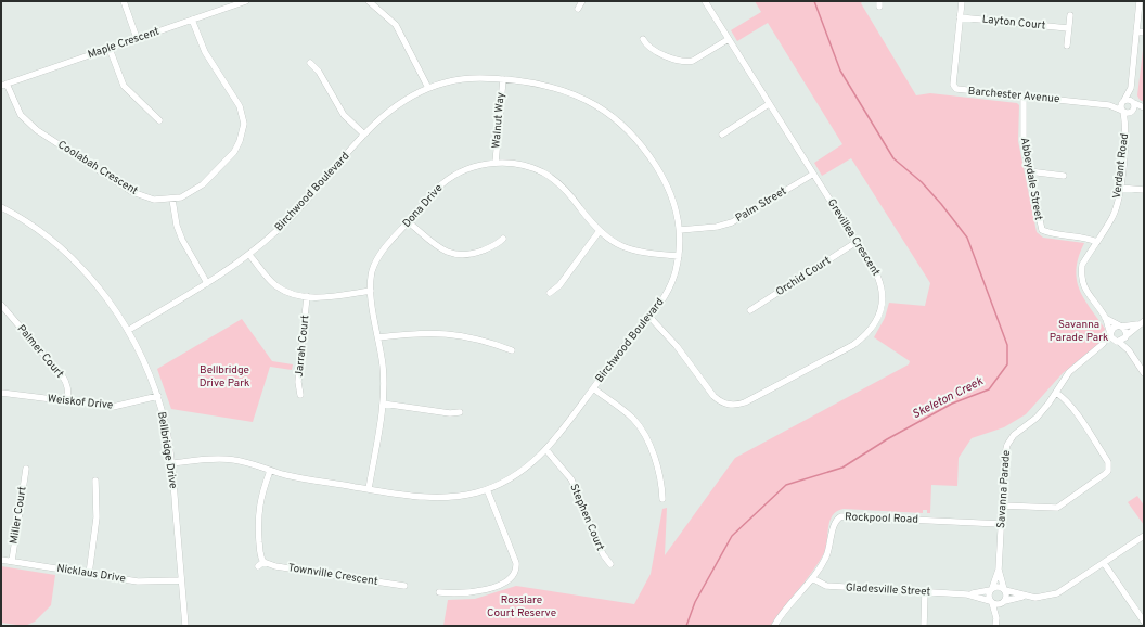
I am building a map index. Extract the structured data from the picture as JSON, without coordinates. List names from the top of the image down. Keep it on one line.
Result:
{"streets":{"street":["Layton Court","Maple Crescent","Barchester Avenue","Walnut Way","Verdant Road","Coolabah Crescent","Abbeydale Street","Birchwood Boulevard","Palm Street","Dona Drive","Grevillea Crescent","Orchid Court","Jarrah Court","Palmer Court","Weiskof Drive","Bellbridge Drive","Savanna Parade","Miller Court","Stephen Court","Rockpool Road","Nicklaus Drive","Townville Crescent","Gladesville Street"]},"crossings":[["Layton Court","Barchester Avenue"],["Maple Crescent","Coolabah Crescent"],["Barchester Avenue","Verdant Road"],["Barchester Avenue","Abbeydale Street"],["Walnut Way","Birchwood Boulevard"],["Walnut Way","Dona Drive"],["Verdant Road","Abbeydale Street"],["Verdant Road","Savanna Parade"],["Birchwood Boulevard","Palm Street"],["Birchwood Boulevard","Dona Drive"],["Birchwood Boulevard","Grevillea Crescent"],["Birchwood Boulevard","Bellbridge Drive"],["Birchwood Boulevard","Stephen Court"],["Birchwood Boulevard","Townville Crescent"],["Palm Street","Grevillea Crescent"],["Grevillea Crescent","Orchid Court"],["Palmer Court","Weiskof Drive"],["Weiskof Drive","Bellbridge Drive"],["Bellbridge Drive","Nicklaus Drive"],["Savanna Parade","Rockpool Road"],["Savanna Parade","Gladesville Street"],["Miller Court","Nicklaus Drive"],["Rockpool Road","Gladesville Street"]],"water":["Skeleton Creek"],"parks":["Savanna Parade Park","Bellbridge Drive Park","Rosslare Court Reserve"]}
